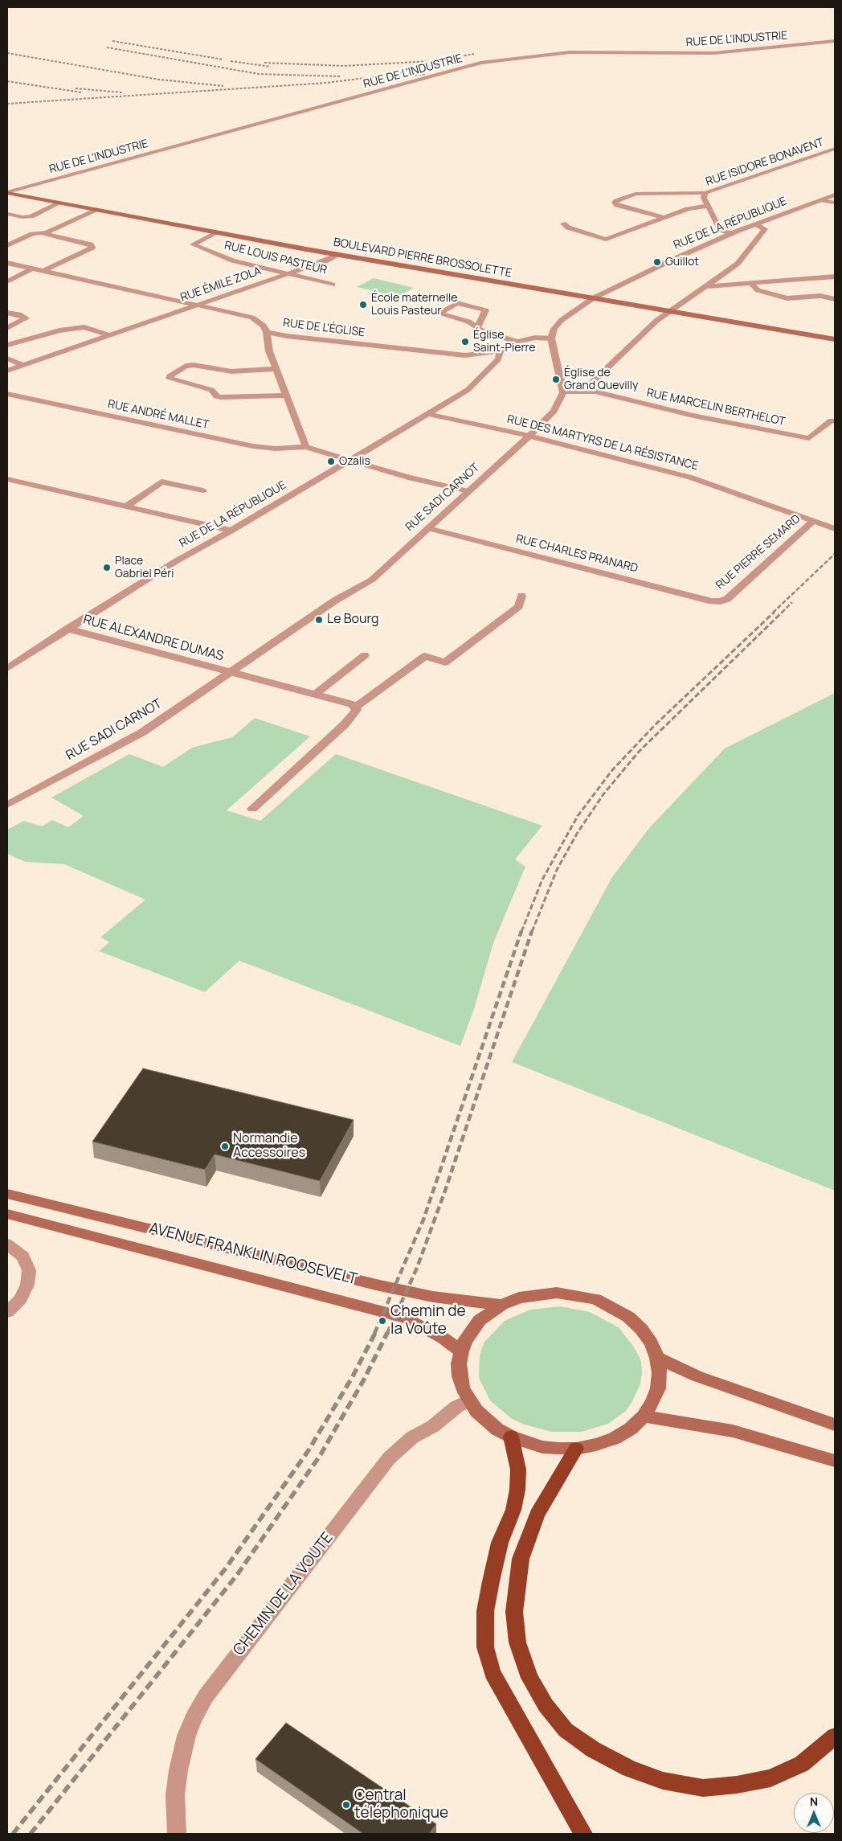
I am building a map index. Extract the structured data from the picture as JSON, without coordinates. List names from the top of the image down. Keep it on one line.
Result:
{"streets":{"main road":["BOULEVARD PIERRE BROSSOLETTE","AVENUE FRANKLIN ROOSEVELT"],"street":["RUE DE L'INDUSTRIE","RUE ISIDORE BONAVENT","RUE DE LA RÉPUBLIQUE","RUE LOUIS PASTEUR","RUE ÉMILE ZOLA","RUE DE L'ÉGLISE","RUE MARCELIN BERTHELOT","RUE ANDRÉ MALLET","RUE DES MARTYRS DE LA RÉSISTANCE","RUE SADI CARNOT","RUE PIERRE SEMARD","RUE CHARLES PRANARD","RUE ALEXANDRE DUMAS","CHEMIN DE LA VOUTE"]},"crossings":[["RUE DE L'INDUSTRIE","BOULEVARD PIERRE BROSSOLETTE"],["RUE ISIDORE BONAVENT","RUE DE LA RÉPUBLIQUE"],["RUE DE LA RÉPUBLIQUE","BOULEVARD PIERRE BROSSOLETTE"],["RUE DE LA RÉPUBLIQUE","RUE DE L'ÉGLISE"],["RUE DE LA RÉPUBLIQUE","RUE DES MARTYRS DE LA RÉSISTANCE"],["RUE DE LA RÉPUBLIQUE","RUE ALEXANDRE DUMAS"],["RUE LOUIS PASTEUR","BOULEVARD PIERRE BROSSOLETTE"],["RUE LOUIS PASTEUR","RUE ÉMILE ZOLA"],["BOULEVARD PIERRE BROSSOLETTE","RUE ÉMILE ZOLA"],["RUE ÉMILE ZOLA","RUE DE L'ÉGLISE"],["RUE MARCELIN BERTHELOT","RUE SADI CARNOT"],["RUE DES MARTYRS DE LA RÉSISTANCE","RUE SADI CARNOT"],["RUE DES MARTYRS DE LA RÉSISTANCE","RUE PIERRE SEMARD"],["RUE SADI CARNOT","RUE CHARLES PRANARD"],["RUE SADI CARNOT","RUE ALEXANDRE DUMAS"],["RUE PIERRE SEMARD","RUE CHARLES PRANARD"]],"places":["Guillot","École maternelle Louis Pasteur","Église Saint-Pierre","Église de Grand Quevilly","Ozalis","Place Gabriel Péri","Le Bourg","Normandie Accessoires","Chemin de la Voûte","Central téléphonique"],"north":"top"}
